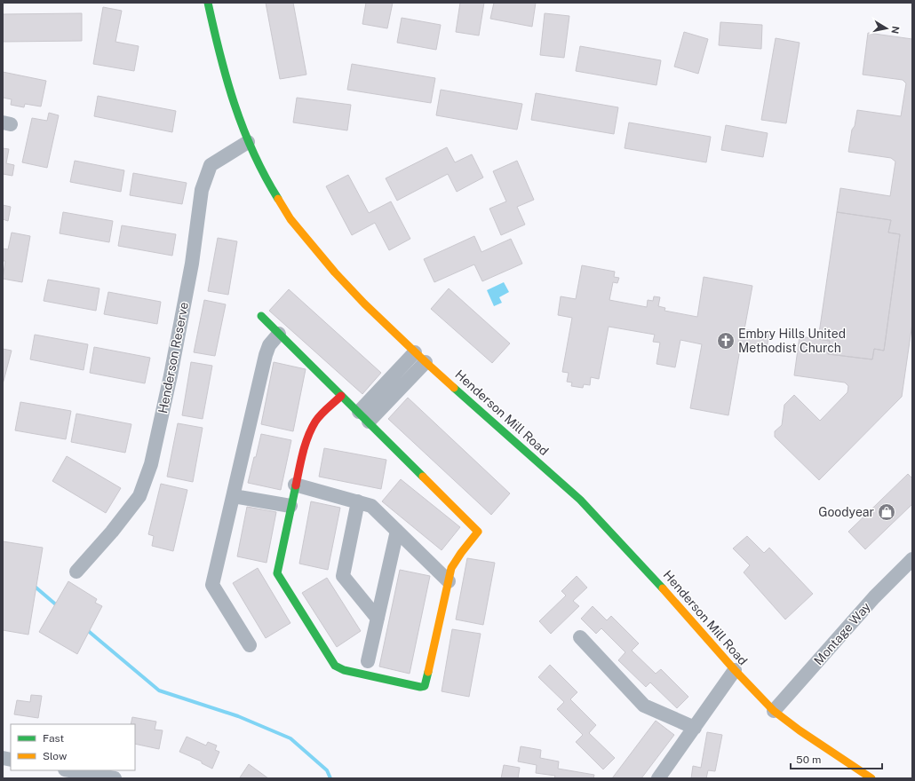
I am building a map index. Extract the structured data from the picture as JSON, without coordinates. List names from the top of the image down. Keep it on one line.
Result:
{"streets":{"street":["Henderson Reserve","Henderson Mill Road","Montage Way"]},"crossings":[["Henderson Reserve","Henderson Mill Road"],["Henderson Mill Road","Montage Way"]],"places":{"church":["Embry Hills United Methodist Church"],"shop":["Goodyear"]},"legend":["Fast","Slow"],"scale_bar":"50 m","north":"right"}
